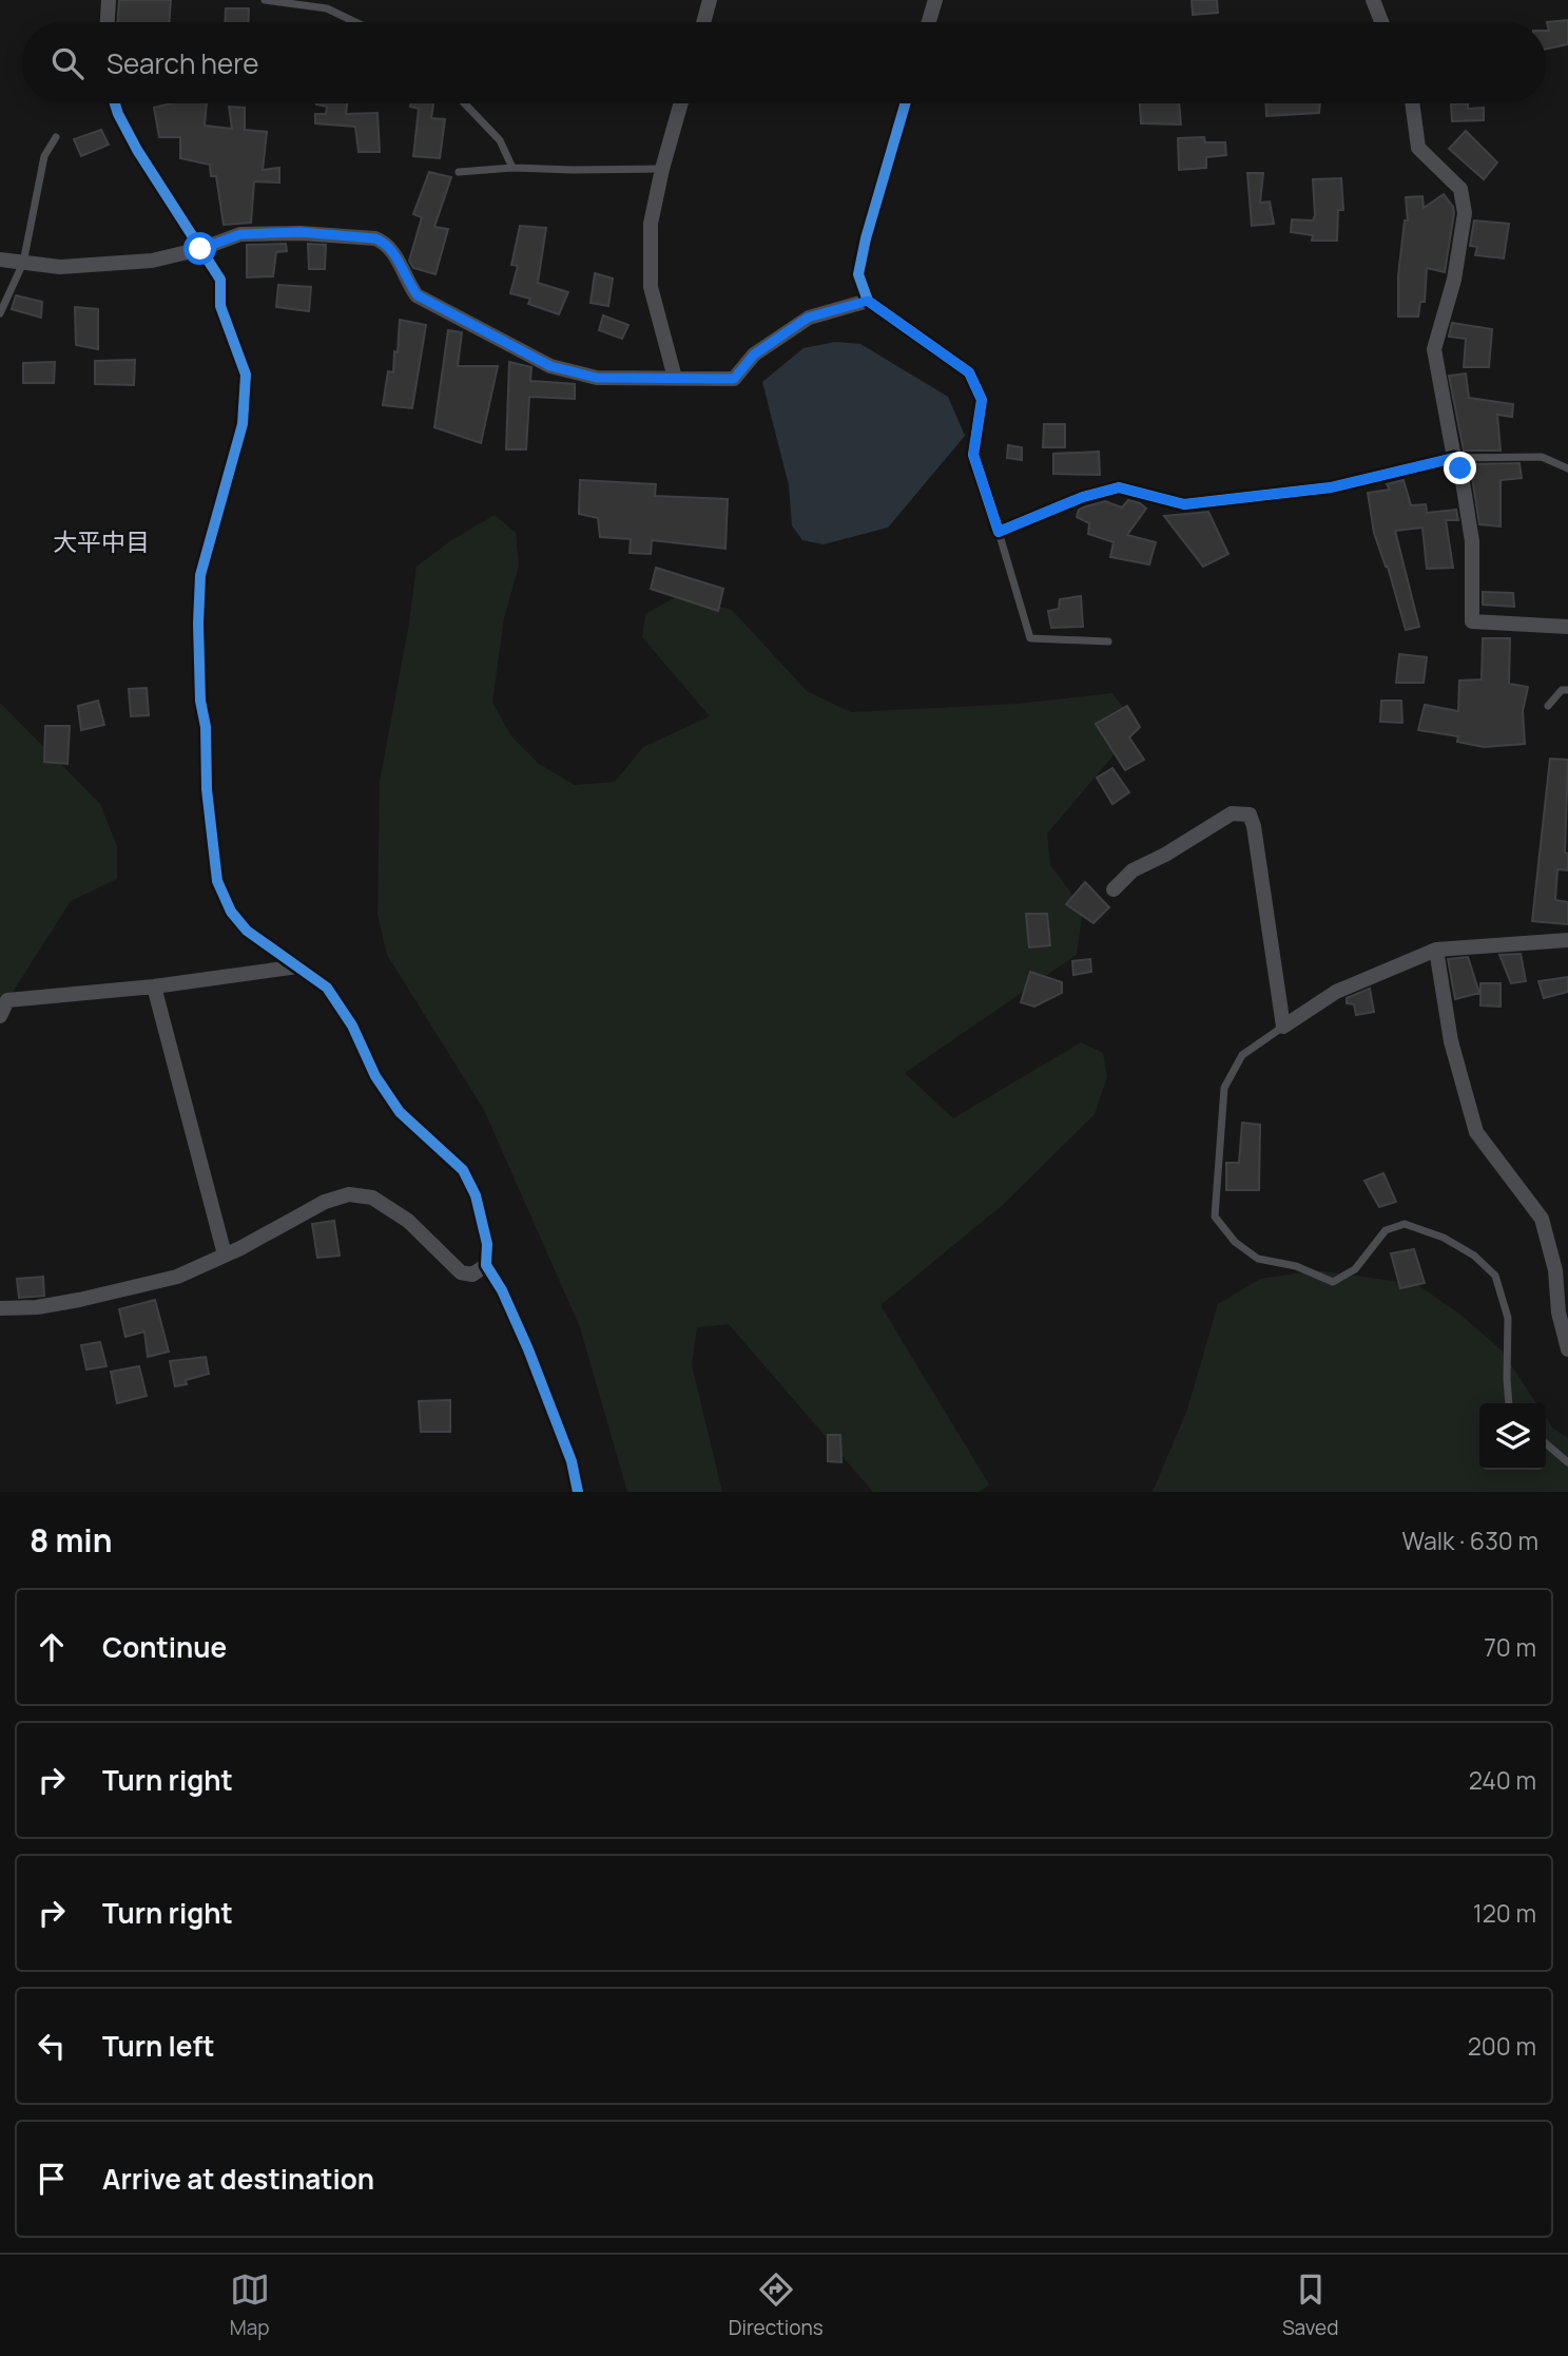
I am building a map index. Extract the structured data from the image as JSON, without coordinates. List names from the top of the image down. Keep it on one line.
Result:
{"districts":["大平中目"],"page":{"search":"Search here","heading":["8 min","Walk · 630 m"],"list":[["Continue","70 m"],["Turn right","240 m"],["Turn right","120 m"],["Turn left","200 m"],"Arrive at destination"],"nav":["Map","Directions","Saved"]}}
